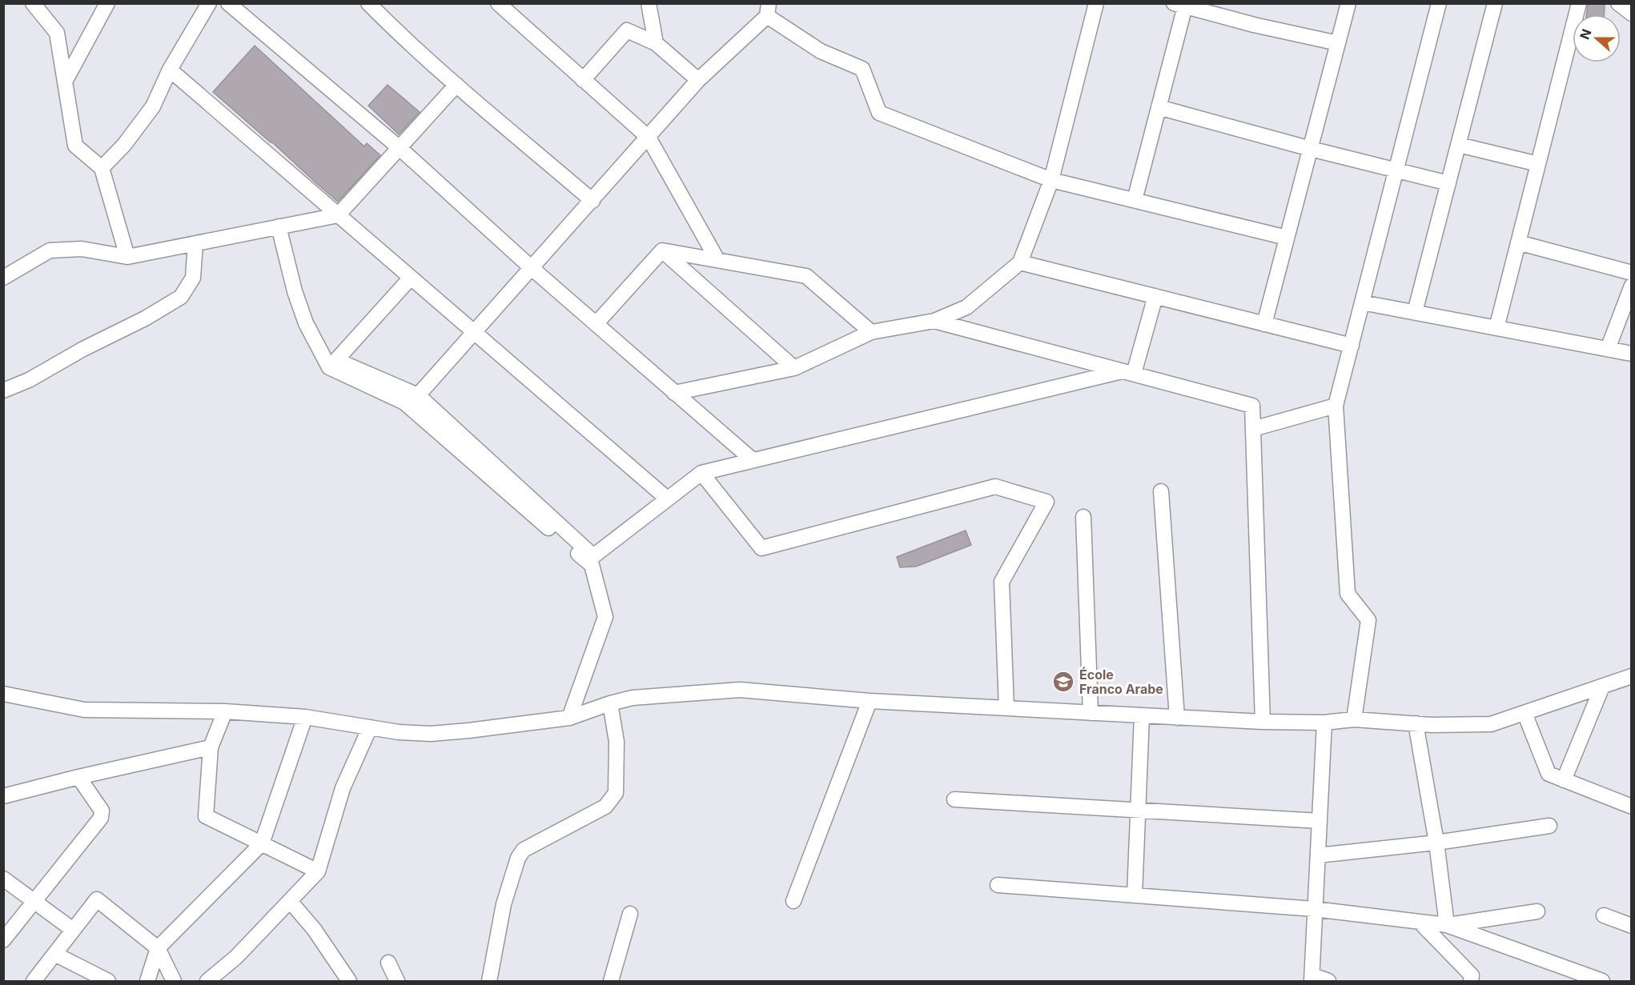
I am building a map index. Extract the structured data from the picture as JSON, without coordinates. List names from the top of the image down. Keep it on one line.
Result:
{"places":{"school or university":["École Franco Arabe"]},"north":"left"}
